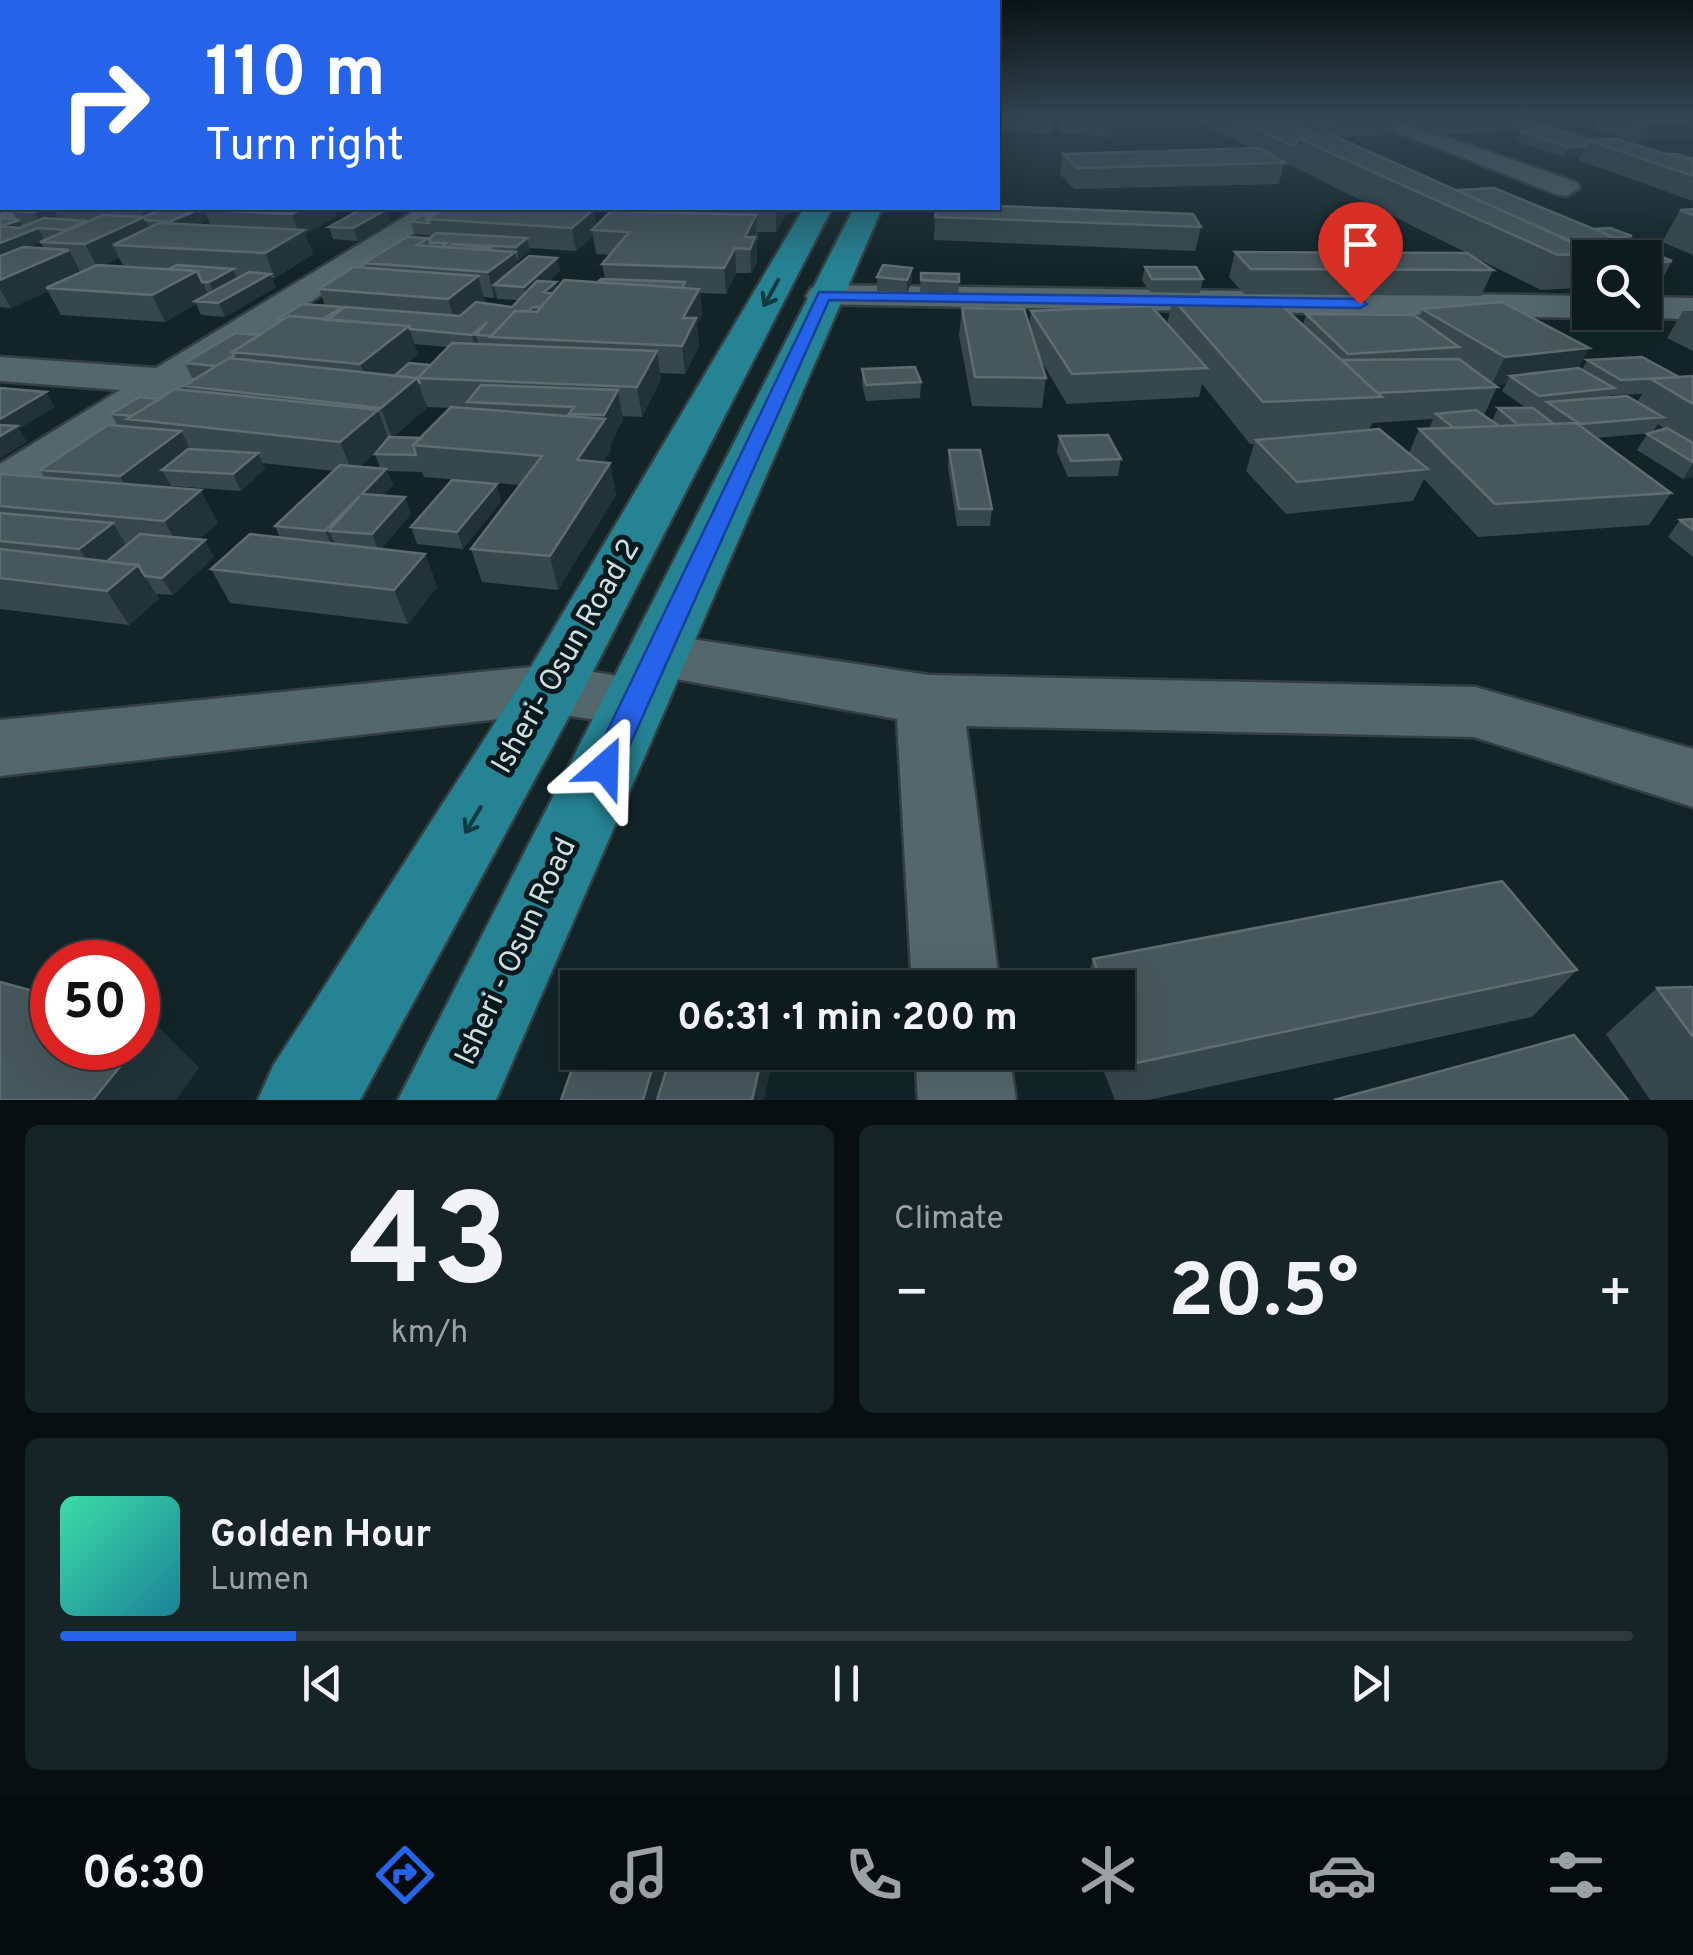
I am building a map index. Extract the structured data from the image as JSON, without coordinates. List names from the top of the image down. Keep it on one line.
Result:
{"streets":{"main road":["Isheri- Osun Road 2","Isheri - Osun Road"]},"one_way":["Isheri- Osun Road 2"],"page":{"turn":["110 m","Turn right"],"limit":"50","trip":"06:31 · 1 min · 200 m","tile":[["43","km/h"],"Climate"],"heat":["−","20.5°","+"],"song":["Golden Hour","Lumen"],"tabs":"06:30"}}
